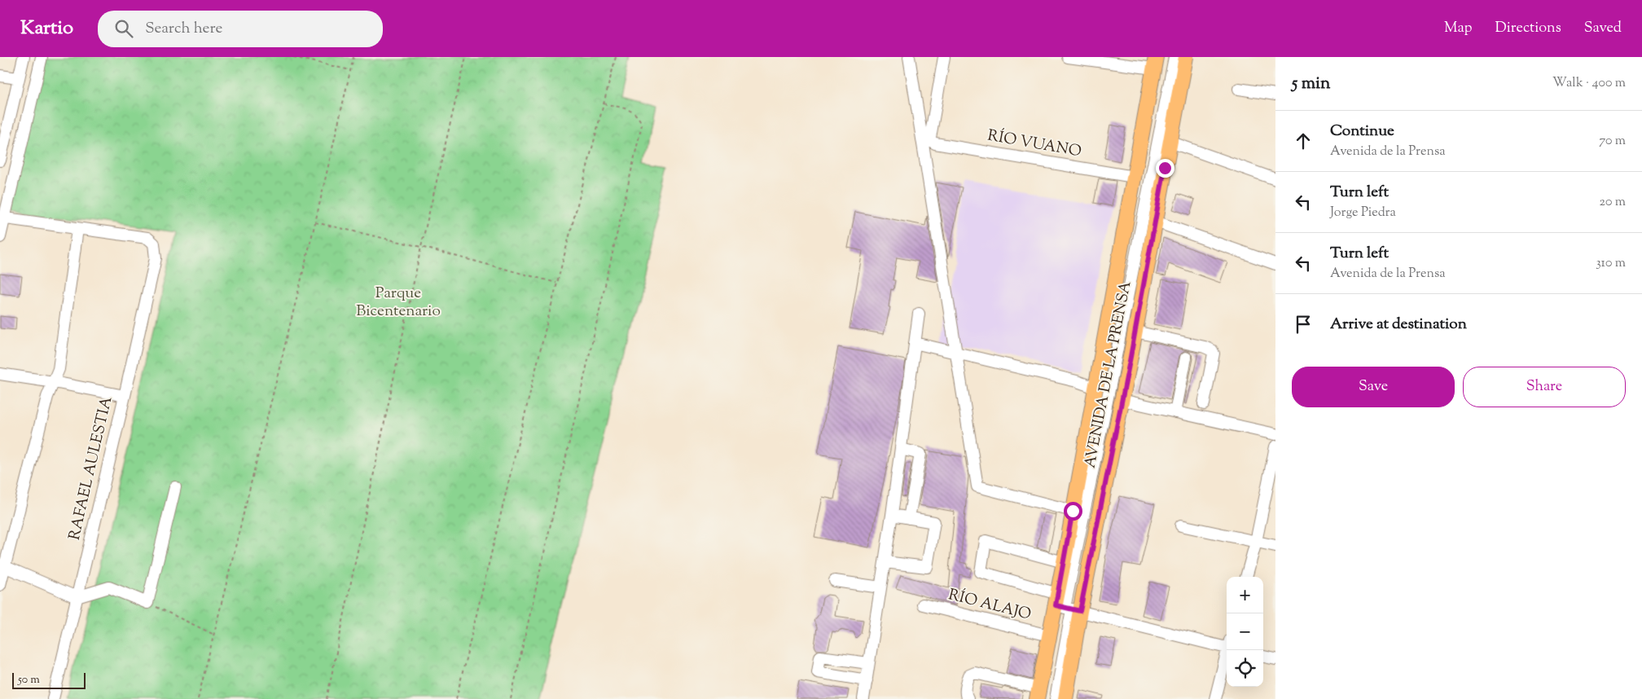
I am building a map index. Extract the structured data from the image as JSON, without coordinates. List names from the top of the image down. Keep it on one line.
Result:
{"streets":{"main road":["AVENIDA DE LA PRENSA"],"street":["RÍO VUANO","RAFAEL AULESTIA","RÍO ALAJO"]},"crossings":[["RÍO VUANO","AVENIDA DE LA PRENSA"],["AVENIDA DE LA PRENSA","RÍO ALAJO"]],"parks":["Parque Bicentenario"],"scale_bar":"50 m","page":{"header":"Kartio","search":"Search here","nav":["Map","Directions","Saved"],"heading":["5 min","Walk · 400 m"],"list":[["Continue","Avenida de la Prensa","70 m"],["Turn left","Jorge Piedra","20 m"],["Turn left","Avenida de la Prensa","310 m"],"Arrive at destination"],"buttons":["Save","Share"],"map_buttons":["+","−"],"scale":"50 m"}}
